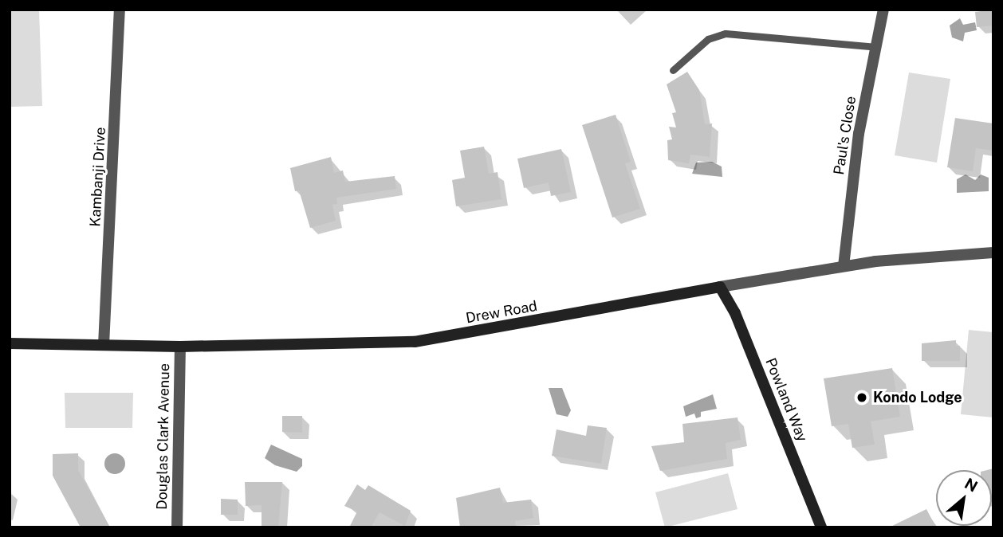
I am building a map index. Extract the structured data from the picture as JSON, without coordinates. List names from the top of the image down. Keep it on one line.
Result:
{"streets":{"street":["Paul's Close","Kambanji Drive","Drew Road","Powland Way","Douglas Clark Avenue"]},"crossings":[["Paul's Close","Drew Road"],["Kambanji Drive","Drew Road"],["Drew Road","Powland Way"],["Drew Road","Douglas Clark Avenue"]],"places":["Kondo Lodge"],"north":"top right"}
